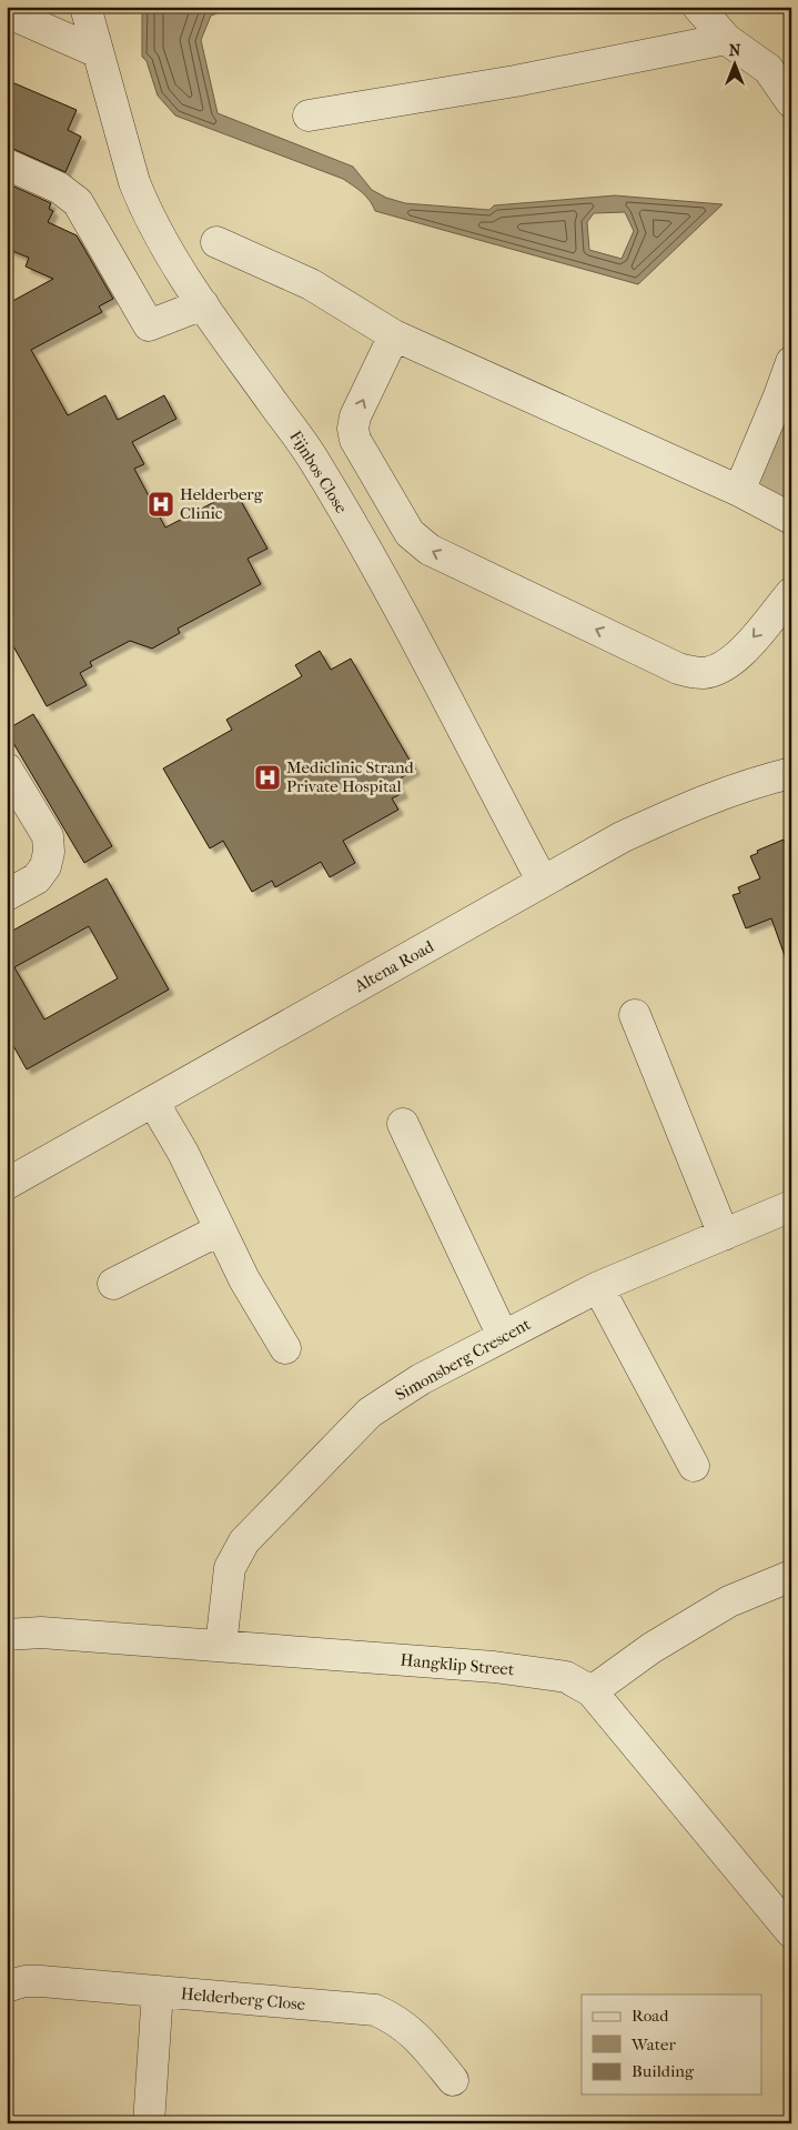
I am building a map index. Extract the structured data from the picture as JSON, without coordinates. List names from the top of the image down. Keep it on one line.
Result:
{"streets":{"street":["Fijnbos Close","Altena Road","Simonsberg Crescent","Hangklip Street","Helderberg Close"]},"crossings":[["Fijnbos Close","Altena Road"],["Simonsberg Crescent","Hangklip Street"]],"places":{"hospital":["Helderberg Clinic","Mediclinic Strand Private Hospital"]},"legend":["Road","Water","Building"],"north":"top"}
